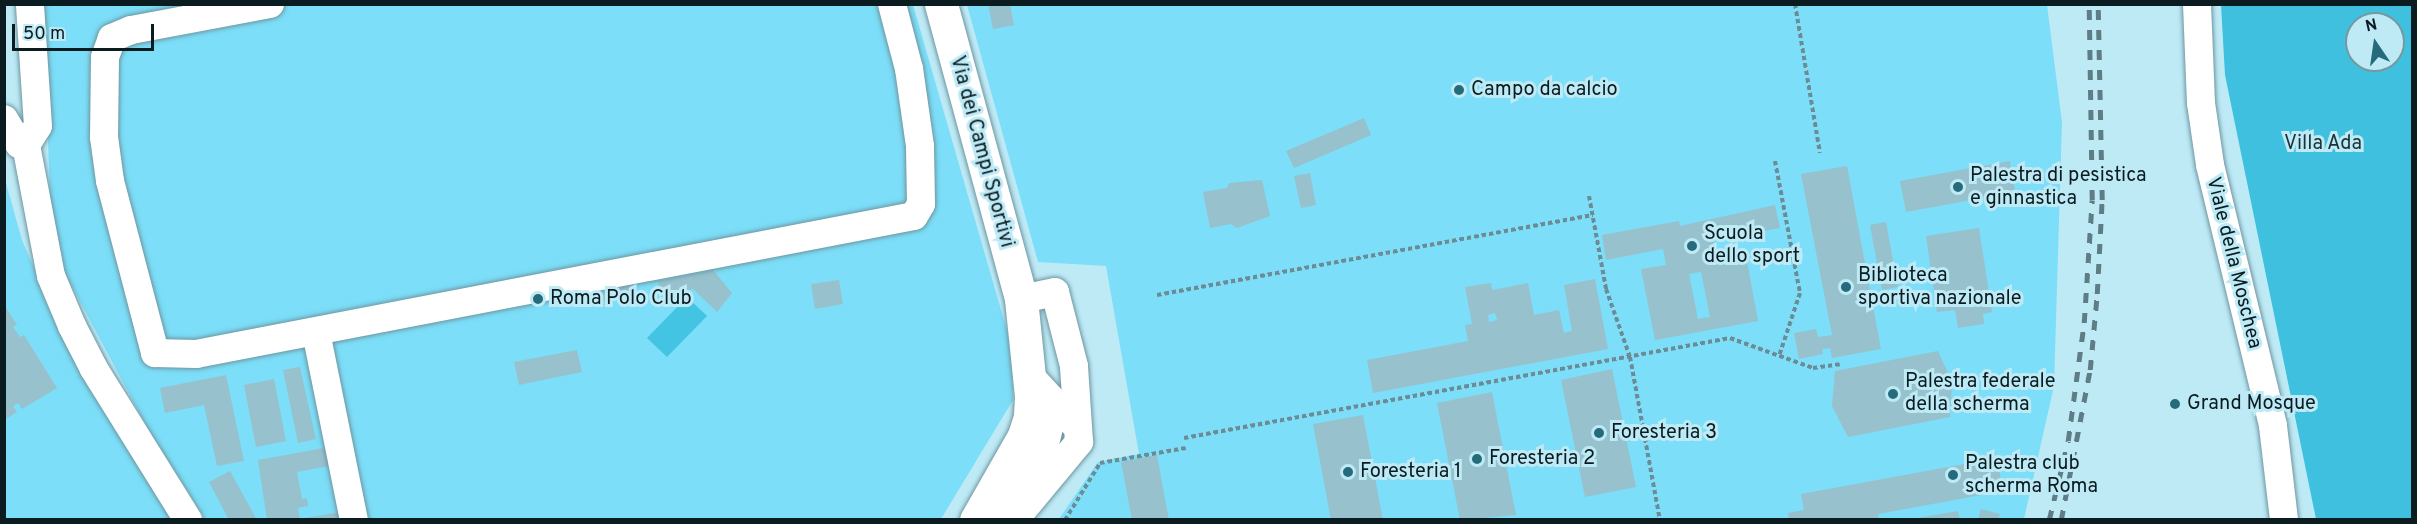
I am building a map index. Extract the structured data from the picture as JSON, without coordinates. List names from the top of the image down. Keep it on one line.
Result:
{"streets":{"main road":["Via dei Campi Sportivi"],"street":["Viale della Moschea"]},"parks":["Villa Ada"],"places":["Campo da calcio","Palestra di pesistica e ginnastica","Scuola dello sport","Biblioteca sportiva nazionale","Roma Polo Club","Palestra federale della scherma","Grand Mosque","Foresteria 3","Foresteria 2","Foresteria 1","Palestra club scherma Roma"],"scale_bar":"50 m","north":"top"}
